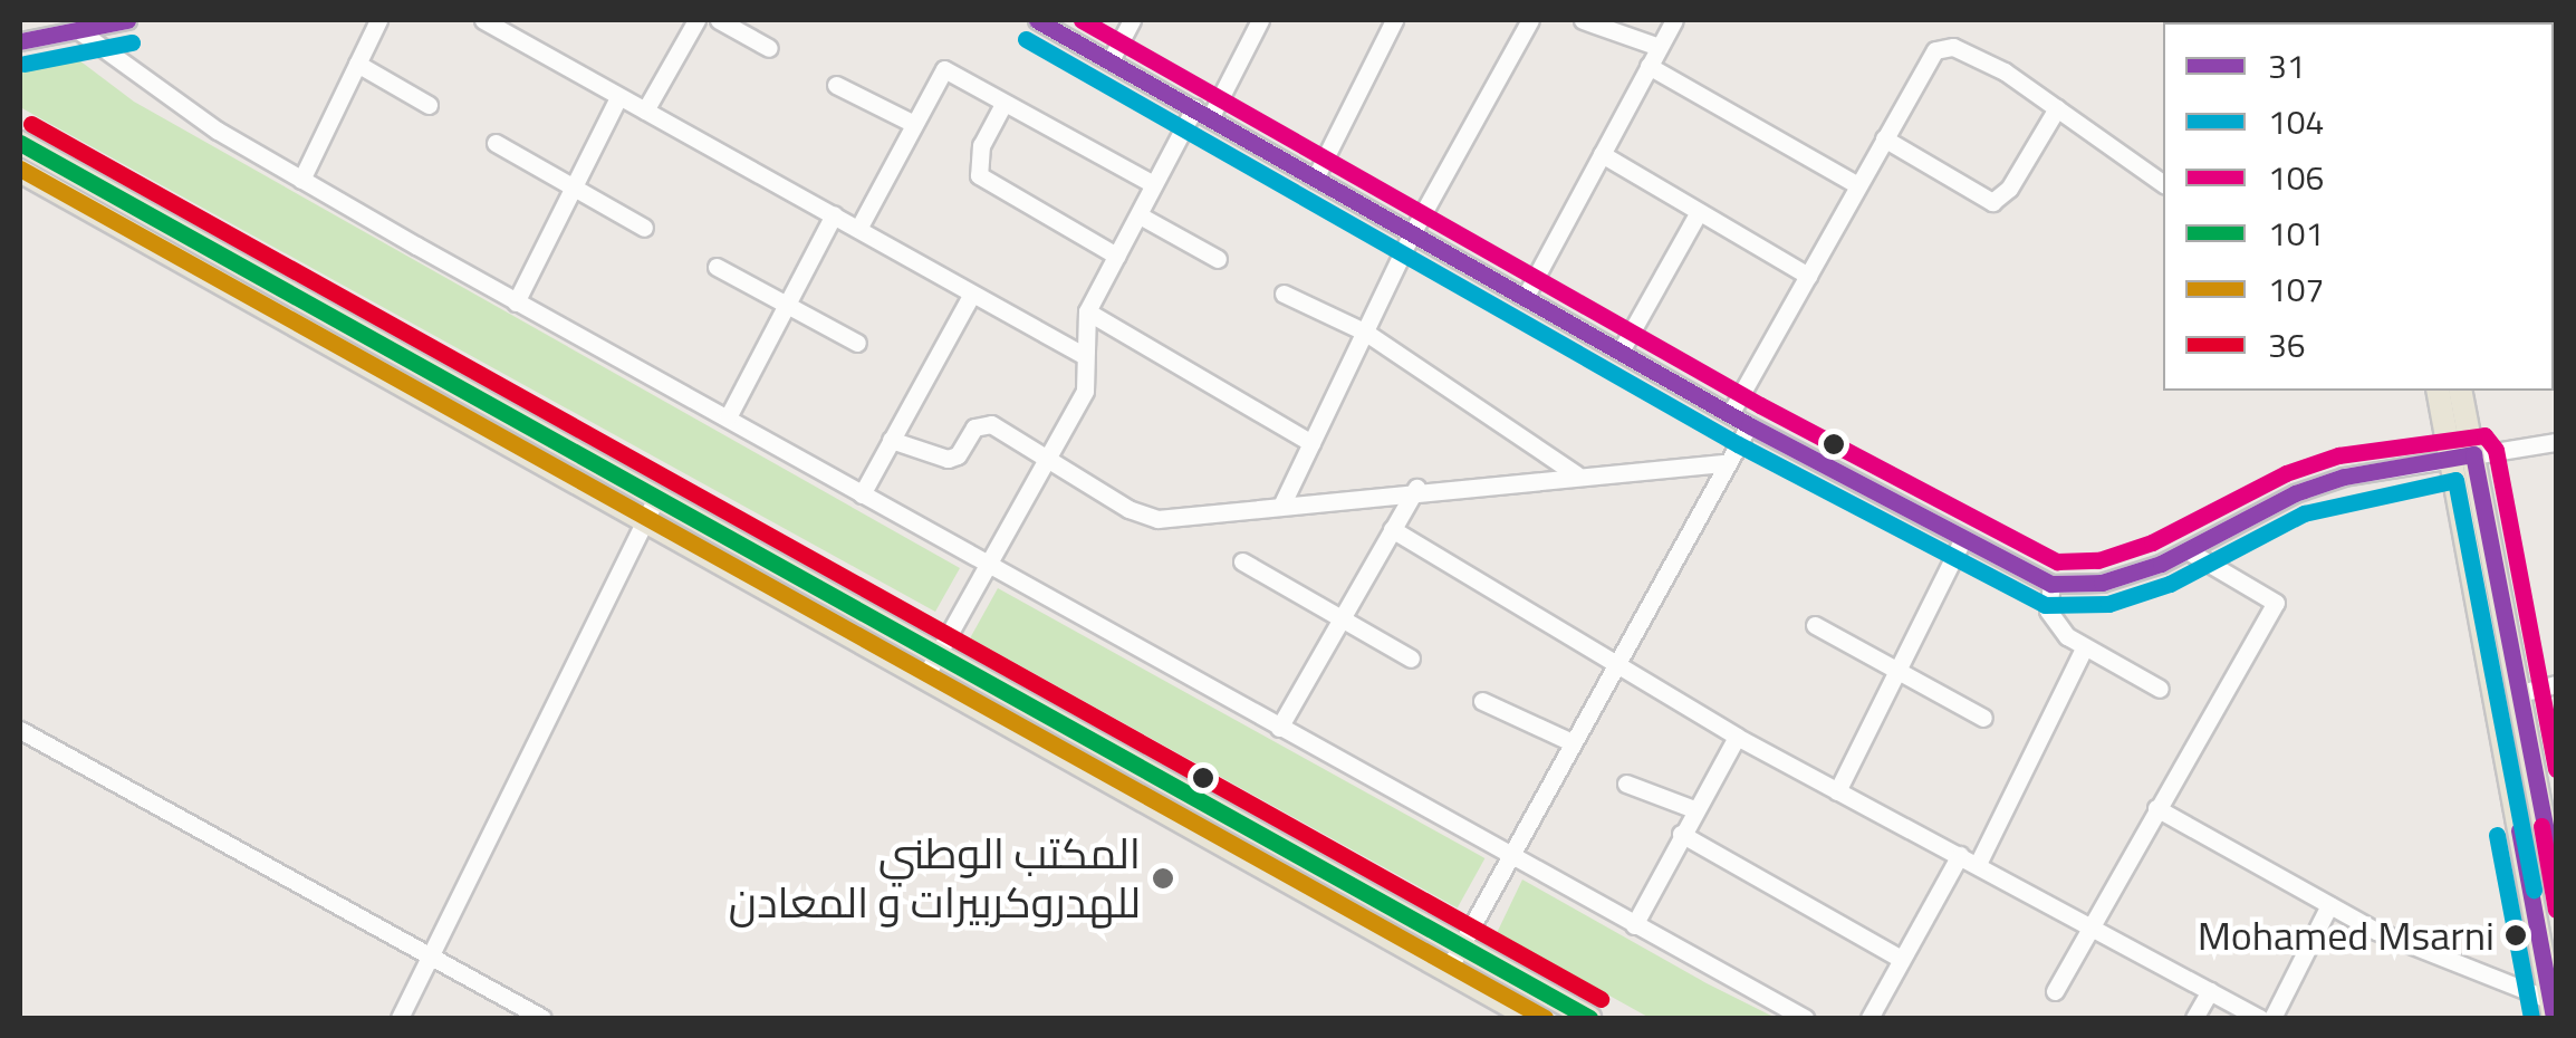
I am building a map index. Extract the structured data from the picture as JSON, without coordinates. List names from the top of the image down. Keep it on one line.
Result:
{"places":["المكتب الوطني للهدروكربيرات و المعادن","Mohamed Msarni"],"lines":["transit line 31","transit line 106","transit line 104","transit line 36","transit line 101","transit line 107"],"legend":["31","104","106","101","107","36"]}
